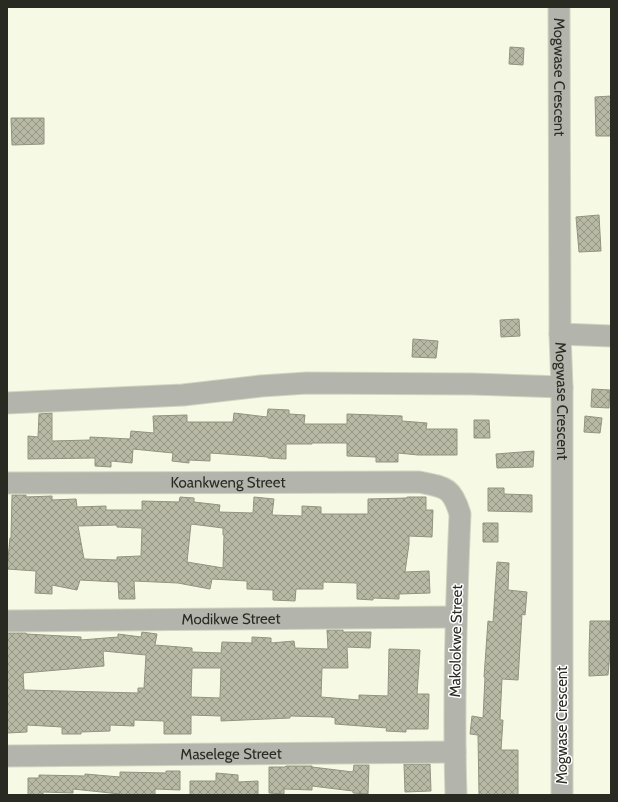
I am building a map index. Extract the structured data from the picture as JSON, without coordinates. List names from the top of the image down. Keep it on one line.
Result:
{"streets":{"street":["Mogwase Crescent","Koankweng Street","Modikwe Street","Makolokwe Street","Maselege Street"]},"crossings":[["Koankweng Street","Makolokwe Street"],["Modikwe Street","Makolokwe Street"],["Makolokwe Street","Maselege Street"]]}
